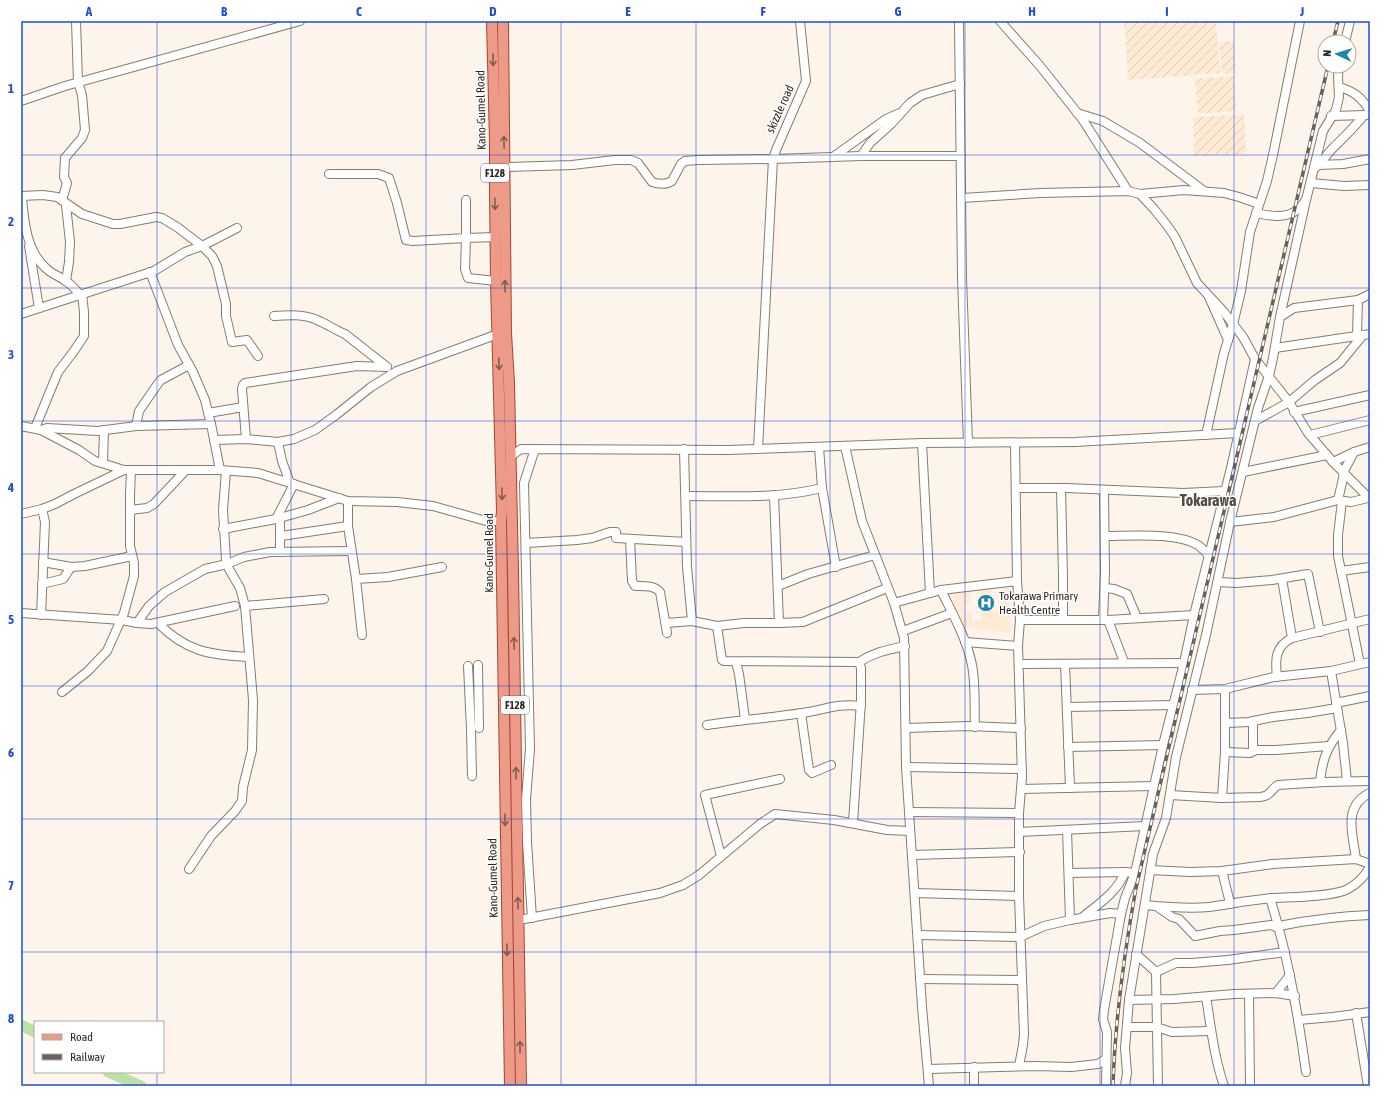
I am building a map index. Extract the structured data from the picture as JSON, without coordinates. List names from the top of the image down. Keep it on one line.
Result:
{"streets":{"main road":["Kano-Gumel Road","F128"],"street":["skizzle road"]},"districts":["Tokarawa"],"places":{"hospital":["Tokarawa Primary Health Centre"]},"legend":["Road","Railway"],"north":"left","grid":{"columns":["A","B","C","D","E","F","G","H","I","J"],"rows":["1","2","3","4","5","6","7","8"]}}
